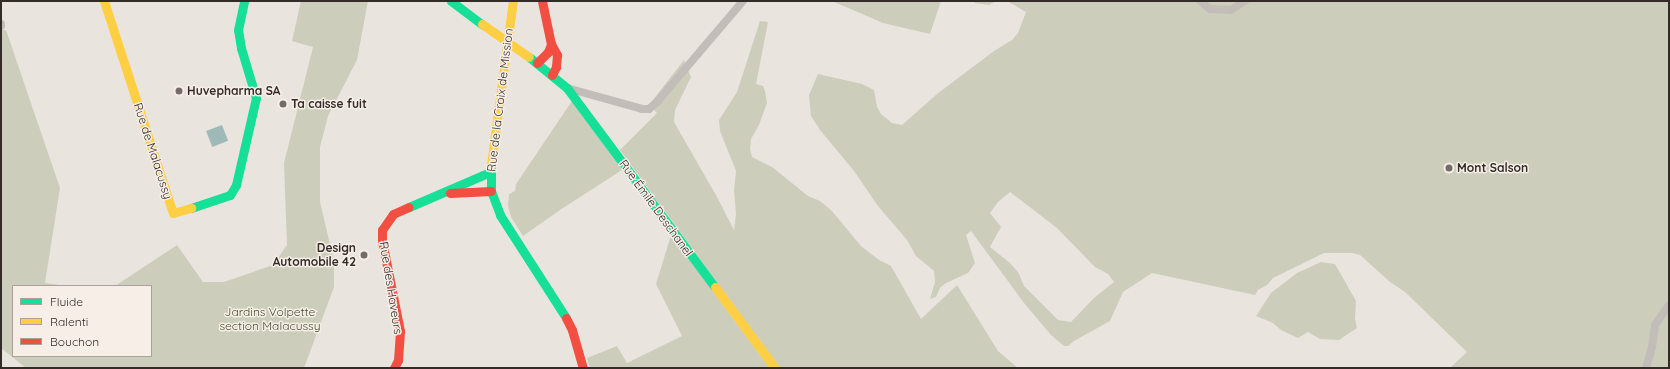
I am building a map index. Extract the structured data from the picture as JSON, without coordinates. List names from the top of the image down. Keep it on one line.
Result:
{"streets":{"main road":["Rue de la Croix de Mission","Rue de Malacussy","Rue Émile Deschanel","Rue des Haveurs"]},"crossings":[["Rue de la Croix de Mission","Rue des Haveurs"]],"parks":["Jardins Volpette section Malacussy"],"places":["Huvepharma SA","Ta caisse fuit","Mont Salson","Design Automobile 42"],"legend":["Fluide","Ralenti","Bouchon"]}
